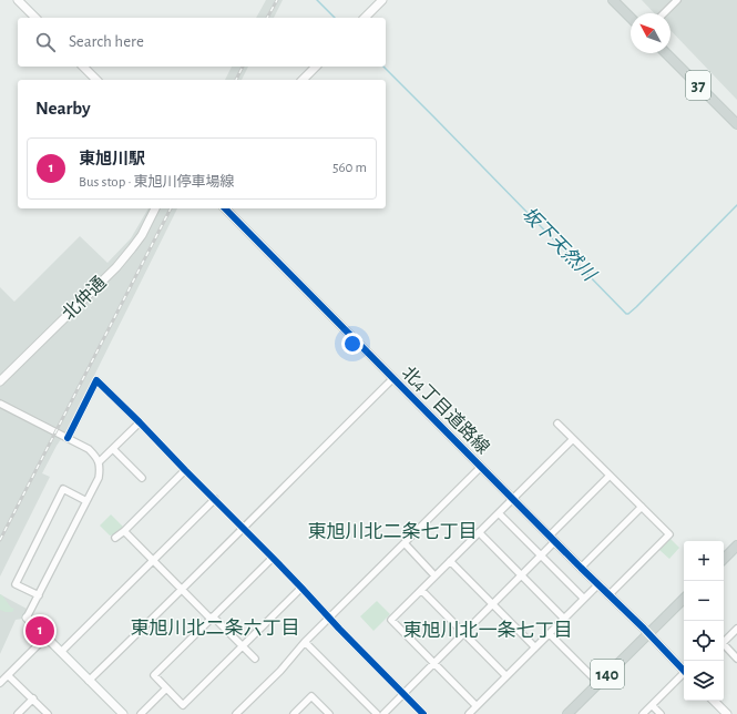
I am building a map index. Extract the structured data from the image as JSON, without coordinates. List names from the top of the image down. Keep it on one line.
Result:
{"streets":{"main road":["37","140"],"street":["北仲通","北4丁目道路線"]},"crossings":[["北4丁目道路線","140"]],"districts":["東旭川北二条七丁目","東旭川北二条六丁目","東旭川北一条七丁目"],"water":["坂下天然川"],"north":"top left","page":{"search":"Search here","heading":"Nearby","list":[{"mark":"1","name":"東旭川駅","note":"Bus stop · 東旭川停車場線","value":"560 m"}],"map_buttons":["+","−"],"pins":"1"}}
